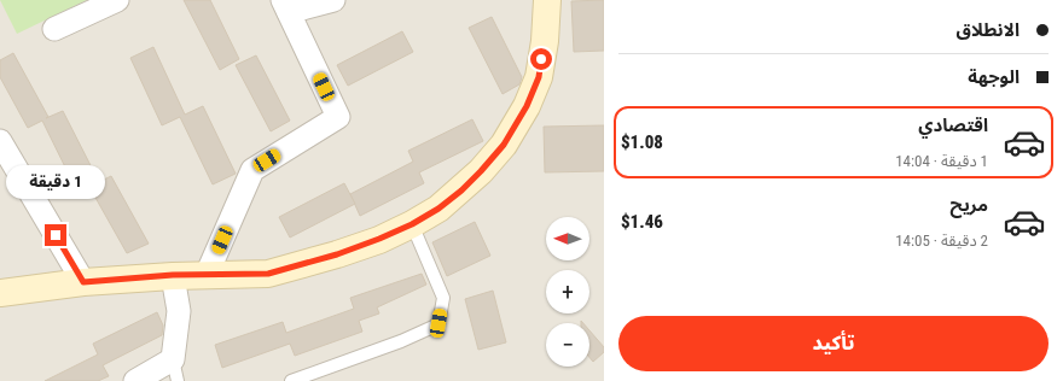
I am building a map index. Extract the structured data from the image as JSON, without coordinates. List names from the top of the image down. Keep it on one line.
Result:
{"north":"left","page":{"banner":["الانطلاق","الوجهة"],"list":[{"name":"اقتصادي","note":"1 دقيقة · 14:04","value":"$1.08"},{"name":"مريح","note":"2 دقيقة · 14:05","value":"$1.46"}],"bubble":"1 دقيقة","map_buttons":["+","−"],"buttons":"تأكيد"}}
